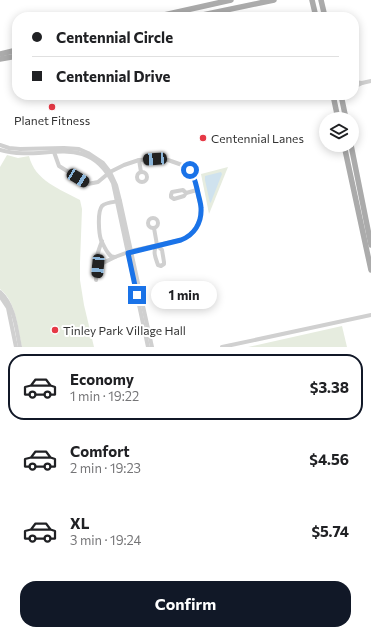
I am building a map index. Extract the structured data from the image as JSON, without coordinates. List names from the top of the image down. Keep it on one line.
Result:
{"places":["Planet Fitness","Centennial Lanes","Tinley Park Village Hall"],"page":{"banner":["Centennial Circle","Centennial Drive"],"bubble":"1 min","list":[{"name":"Economy","note":"1 min · 19:22","value":"$3.38"},{"name":"Comfort","note":"2 min · 19:23","value":"$4.56"},{"name":"XL","note":"3 min · 19:24","value":"$5.74"}],"buttons":"Confirm"}}
